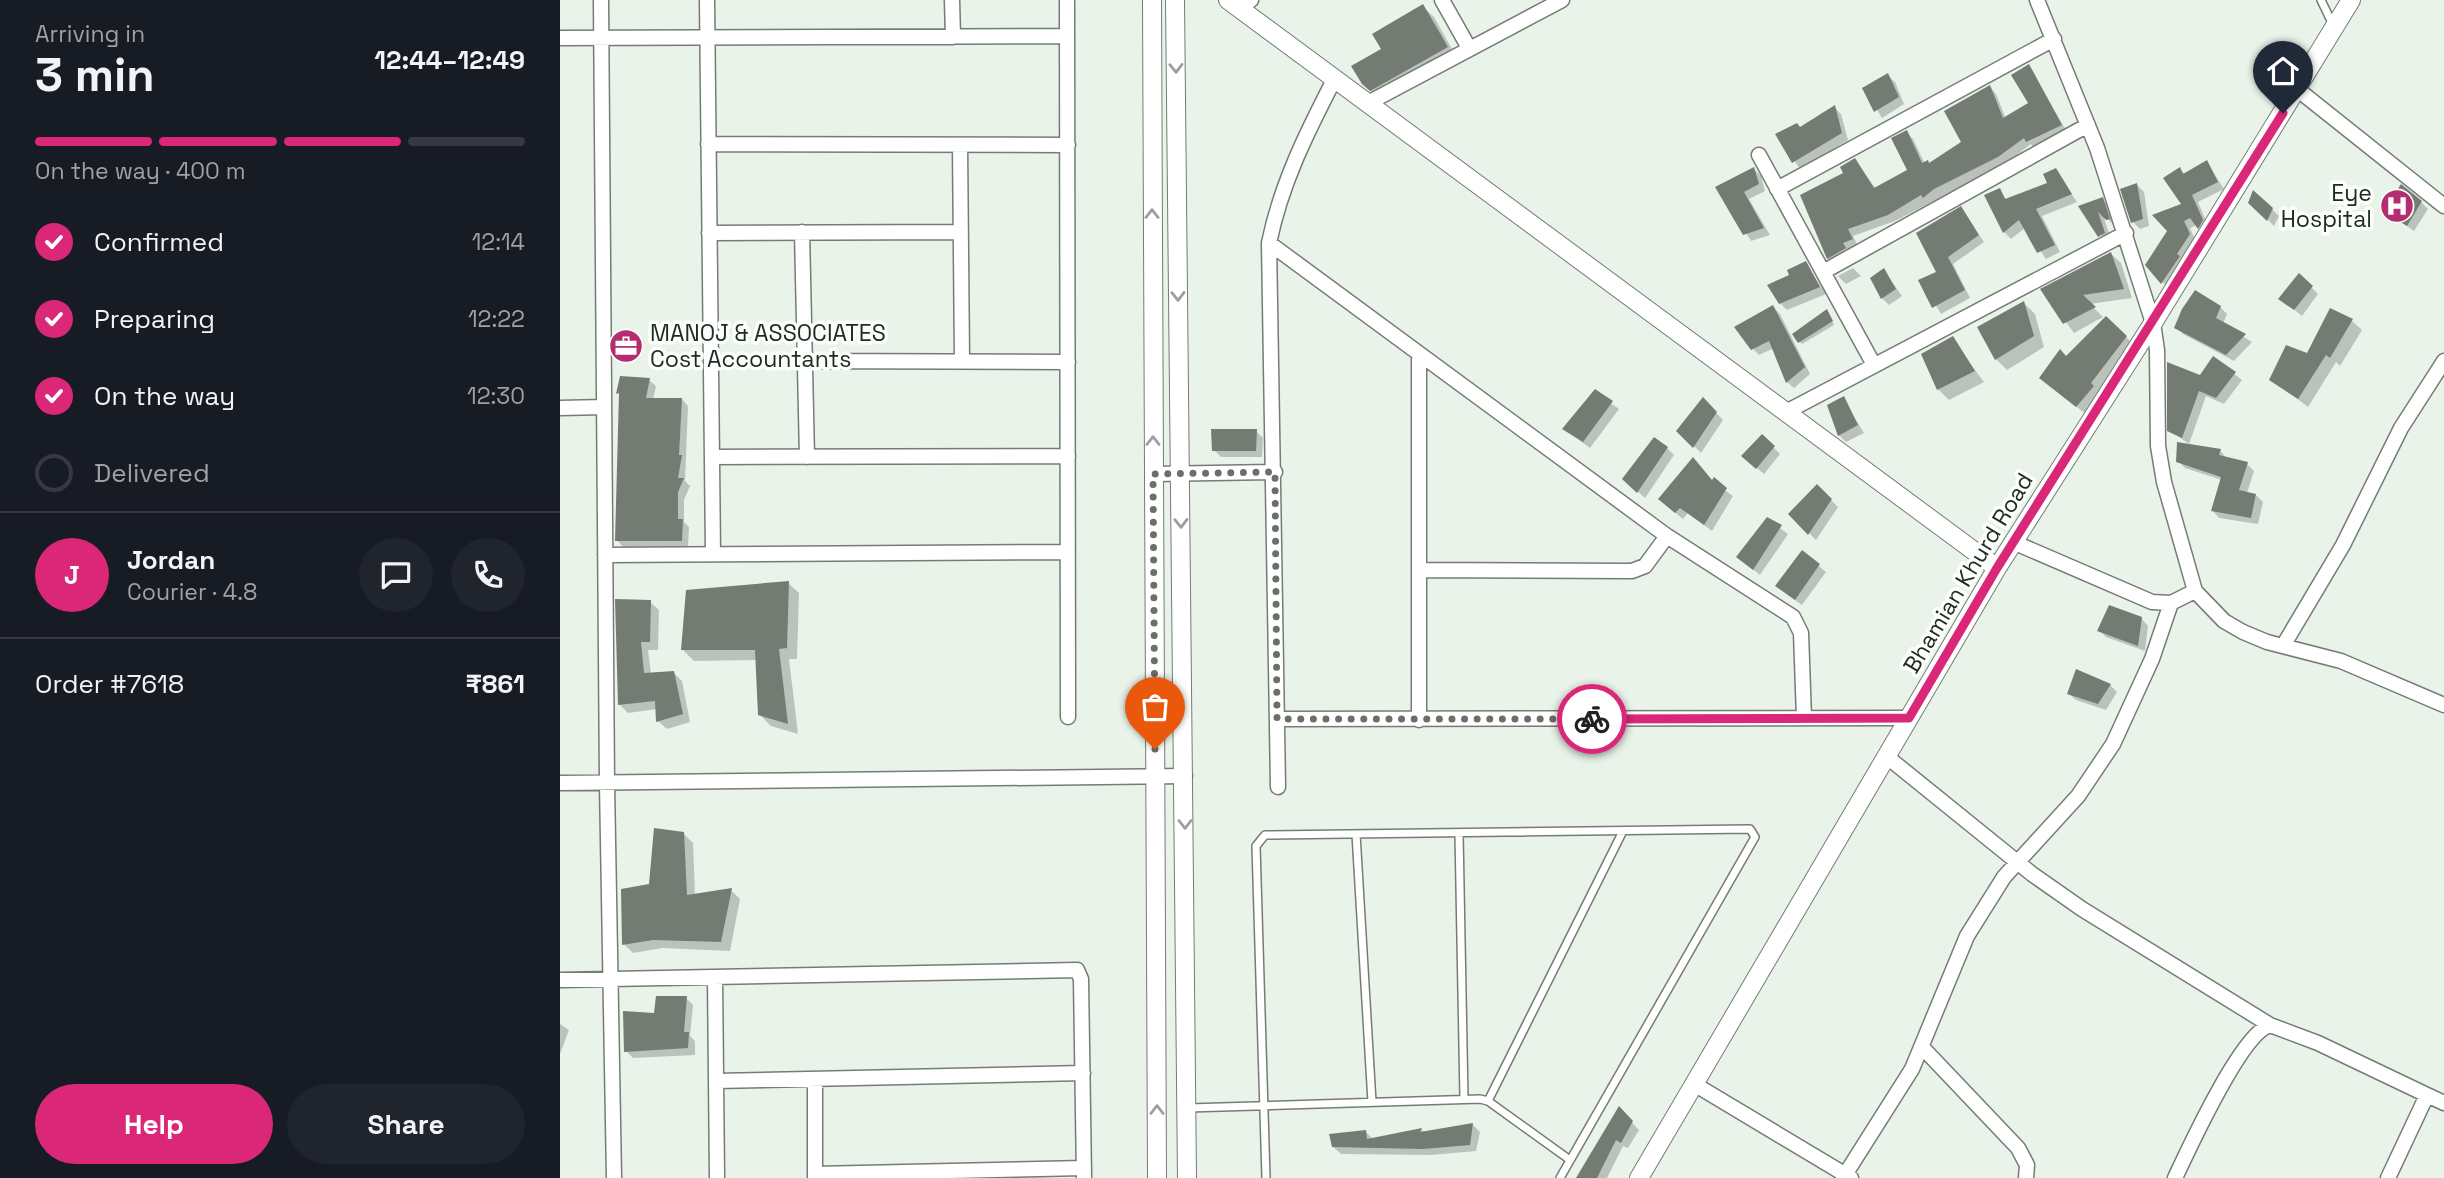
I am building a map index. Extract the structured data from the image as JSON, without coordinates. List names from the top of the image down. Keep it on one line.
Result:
{"streets":{"street":["Bhamian Khurd Road"]},"places":{"hospital":["Eye Hospital"],"office":["MANOJ & ASSOCIATES Cost Accountants"]},"page":{"heading":["3 min","Arriving in","12:44–12:49"],"panel":["Jordan","Courier · 4.8","Order #7618","₹861"],"bar":"On the way · 400 m","list":[["Confirmed","12:14"],["Preparing","12:22"],["On the way","12:30"],"Delivered"],"round":"J","buttons":["Help","Share"]}}
